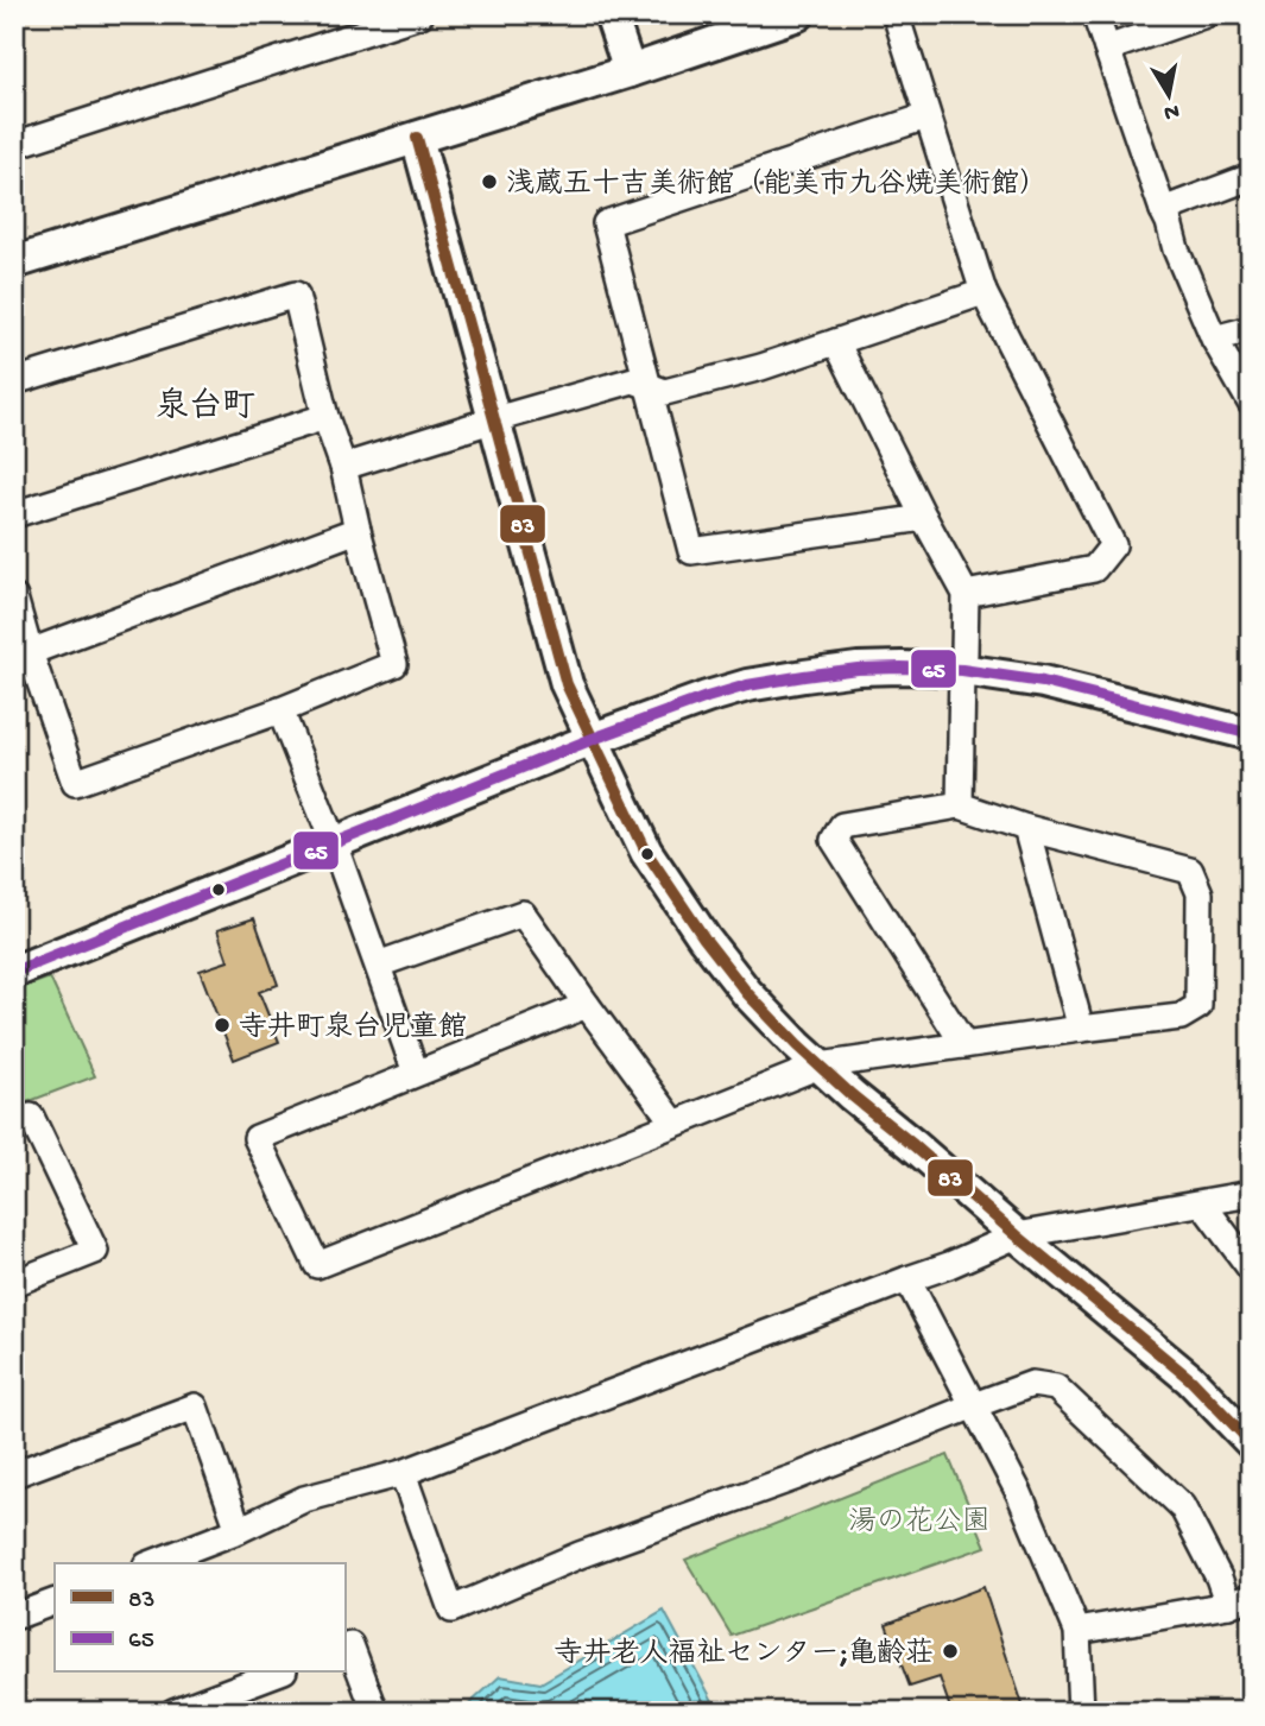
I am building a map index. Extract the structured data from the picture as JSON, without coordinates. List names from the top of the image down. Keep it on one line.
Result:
{"districts":["泉台町"],"parks":["湯の花公園"],"places":["浅蔵五十吉美術館（能美市九谷焼美術館）","寺井町泉台児童館","寺井老人福祉センター;亀齢荘"],"lines":["transit line 83","transit line 65"],"legend":["83","65"],"north":"bottom"}
